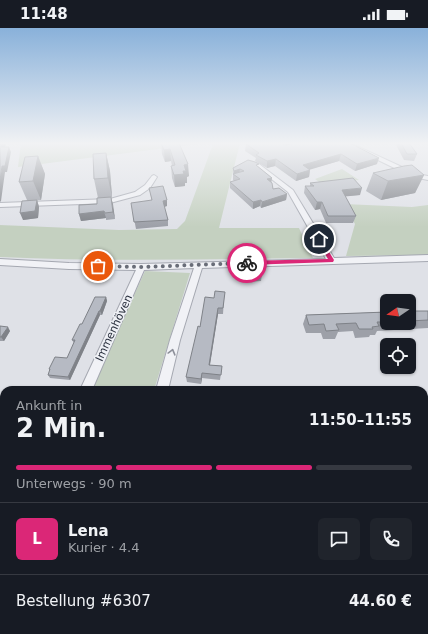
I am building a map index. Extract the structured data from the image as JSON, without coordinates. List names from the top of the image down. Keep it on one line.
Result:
{"streets":{"street":["Immenhöven"]},"north":"left","page":{"status":"11:48","heading":["2 Min.","Ankunft in","11:50–11:55"],"panel":["Lena","Kurier · 4.4","Bestellung #6307","44.60 €"],"bar":"Unterwegs · 90 m","round":"L"}}
